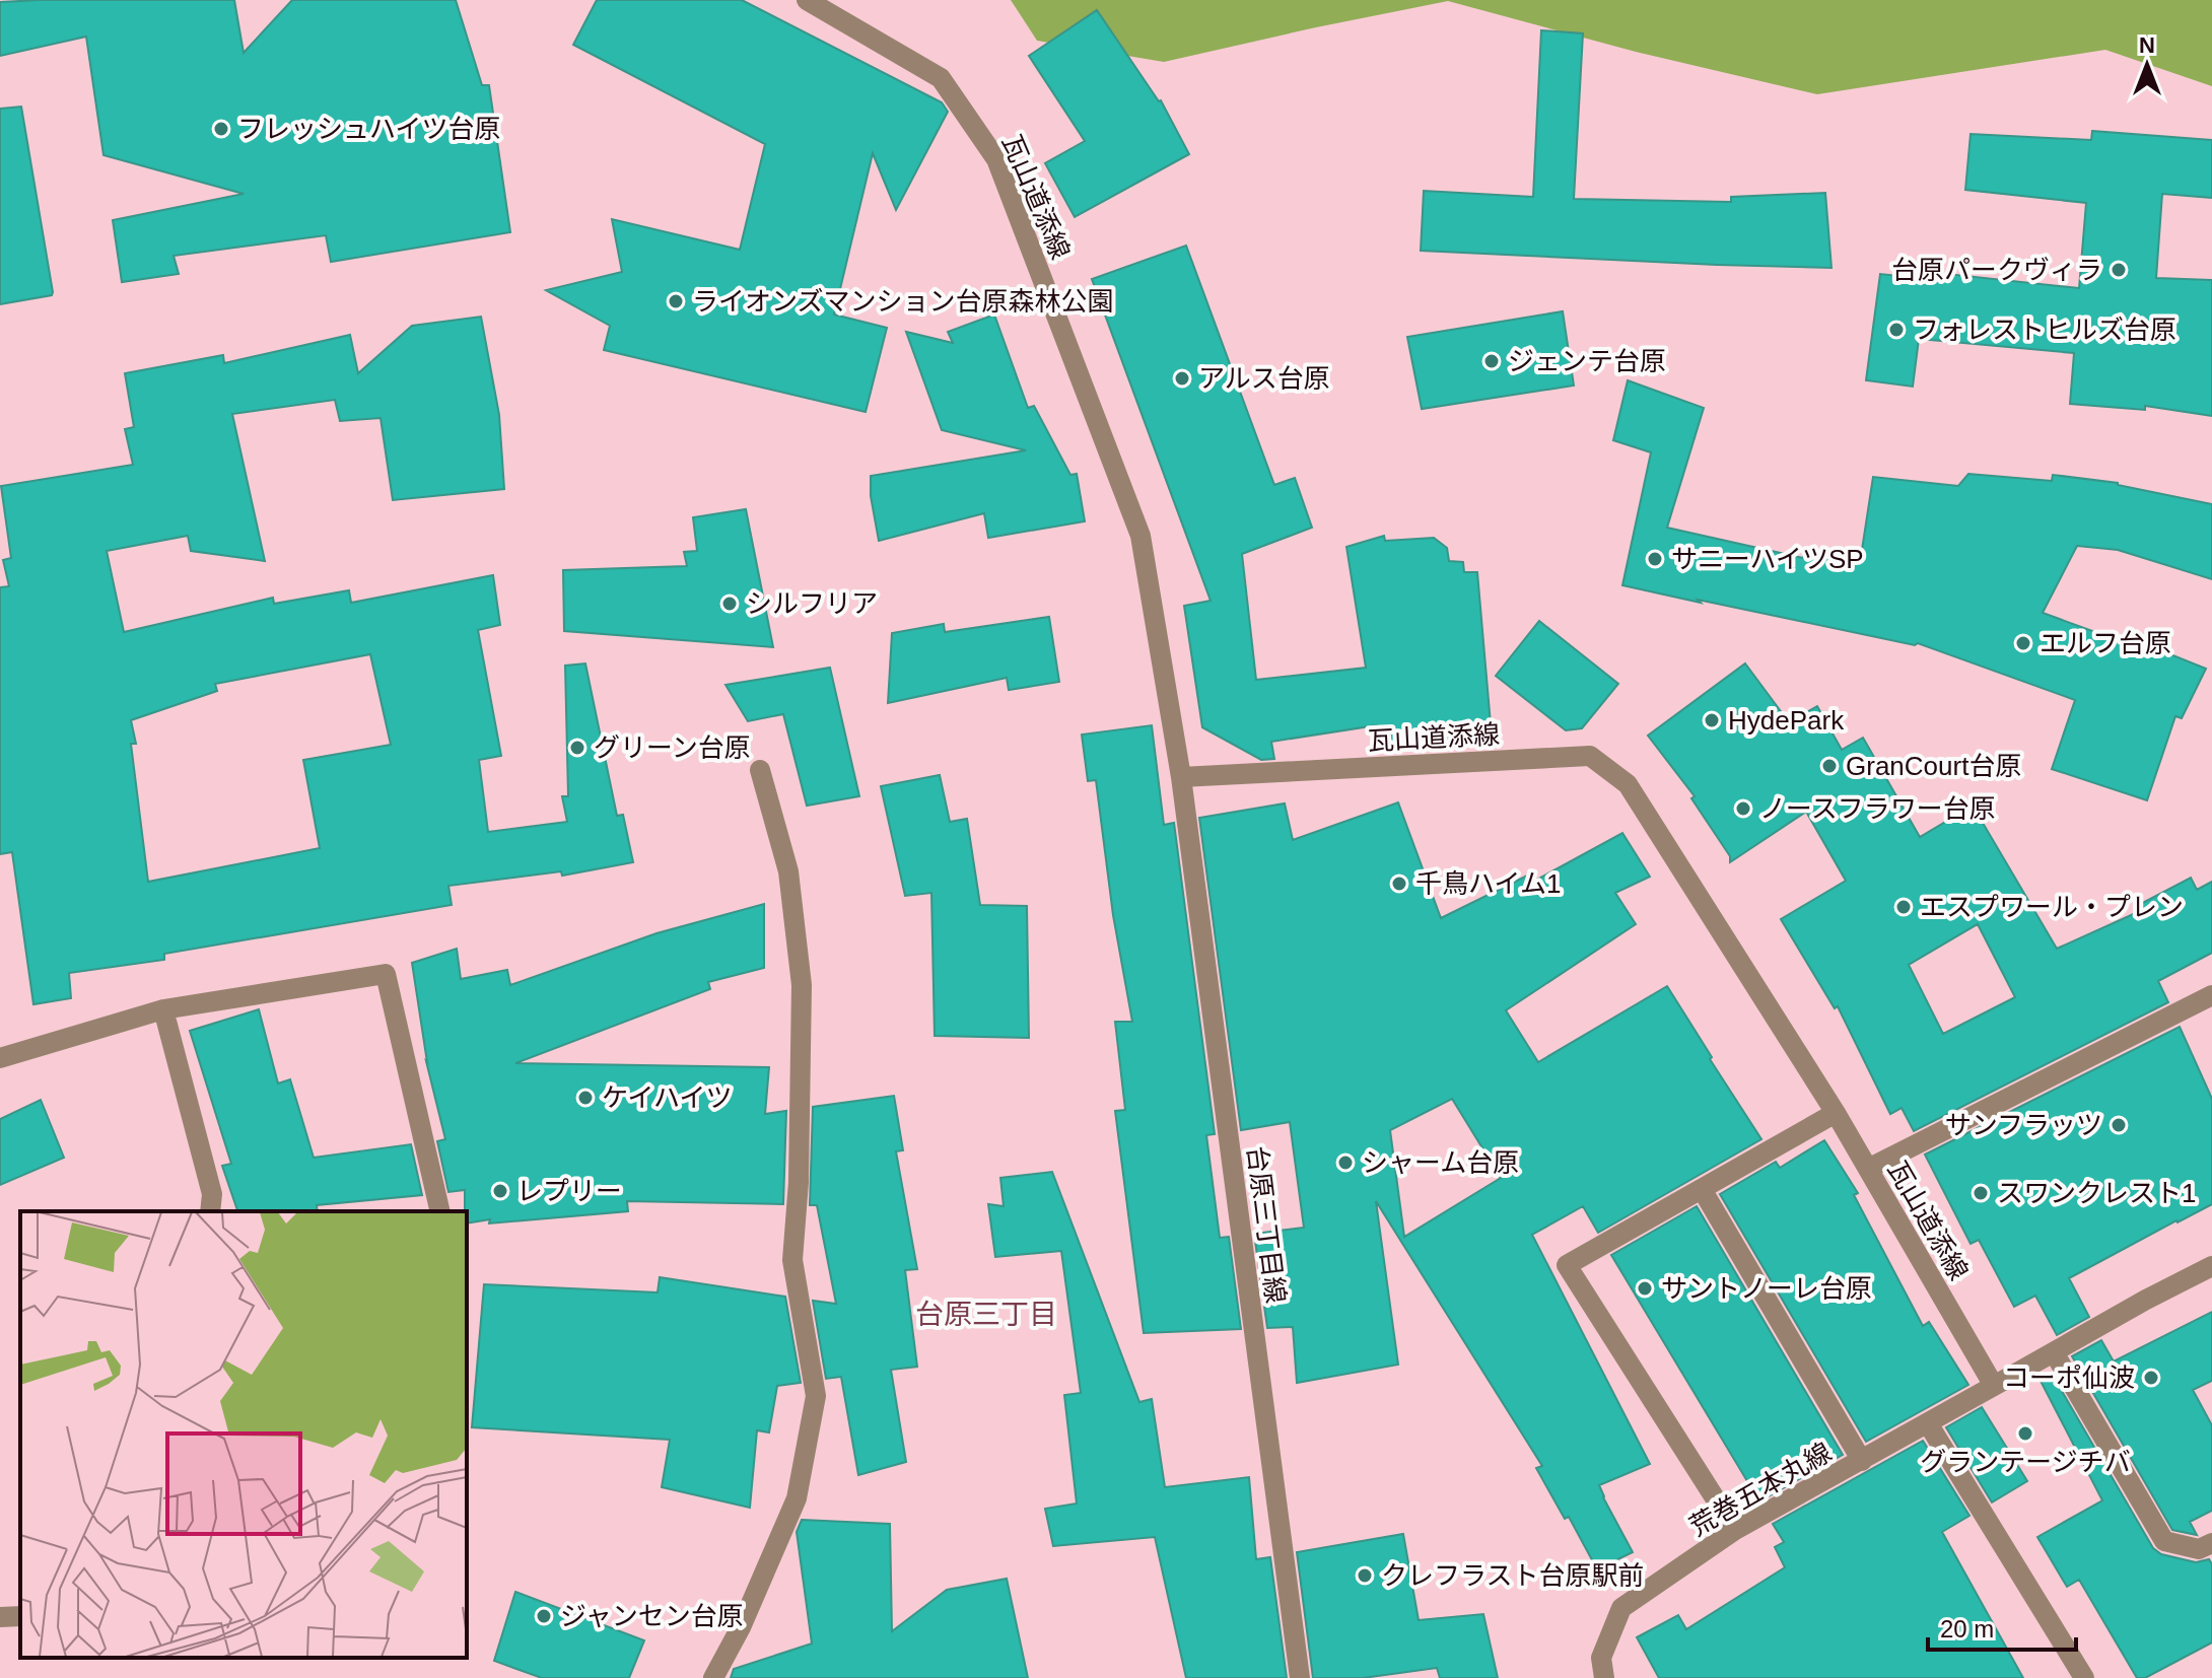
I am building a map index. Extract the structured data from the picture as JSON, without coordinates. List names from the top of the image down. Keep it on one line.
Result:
{"streets":{"street":["瓦山道添線","台原三丁目線","荒巻五本丸線"]},"crossings":[["瓦山道添線","台原三丁目線"],["瓦山道添線","荒巻五本丸線"]],"districts":["台原三丁目"],"places":["フレッシュハイツ台原","台原パークヴィラ","ライオンズマンション台原森林公園","フォレストヒルズ台原","ジェンテ台原","アルス台原","サニーハイツSP","シルフリア","エルフ台原","HydePark","グリーン台原","GranCourt台原","ノースフラワー台原","千鳥ハイム1","エスプワール・プレン","ケイハイツ","サンフラッツ","シャーム台原","レプリー","スワンクレスト1","サントノーレ台原","コーポ仙波","グランテージチバ","クレフラスト台原駅前","ジャンセン台原"],"scale_bar":"20 m","north":"top"}
